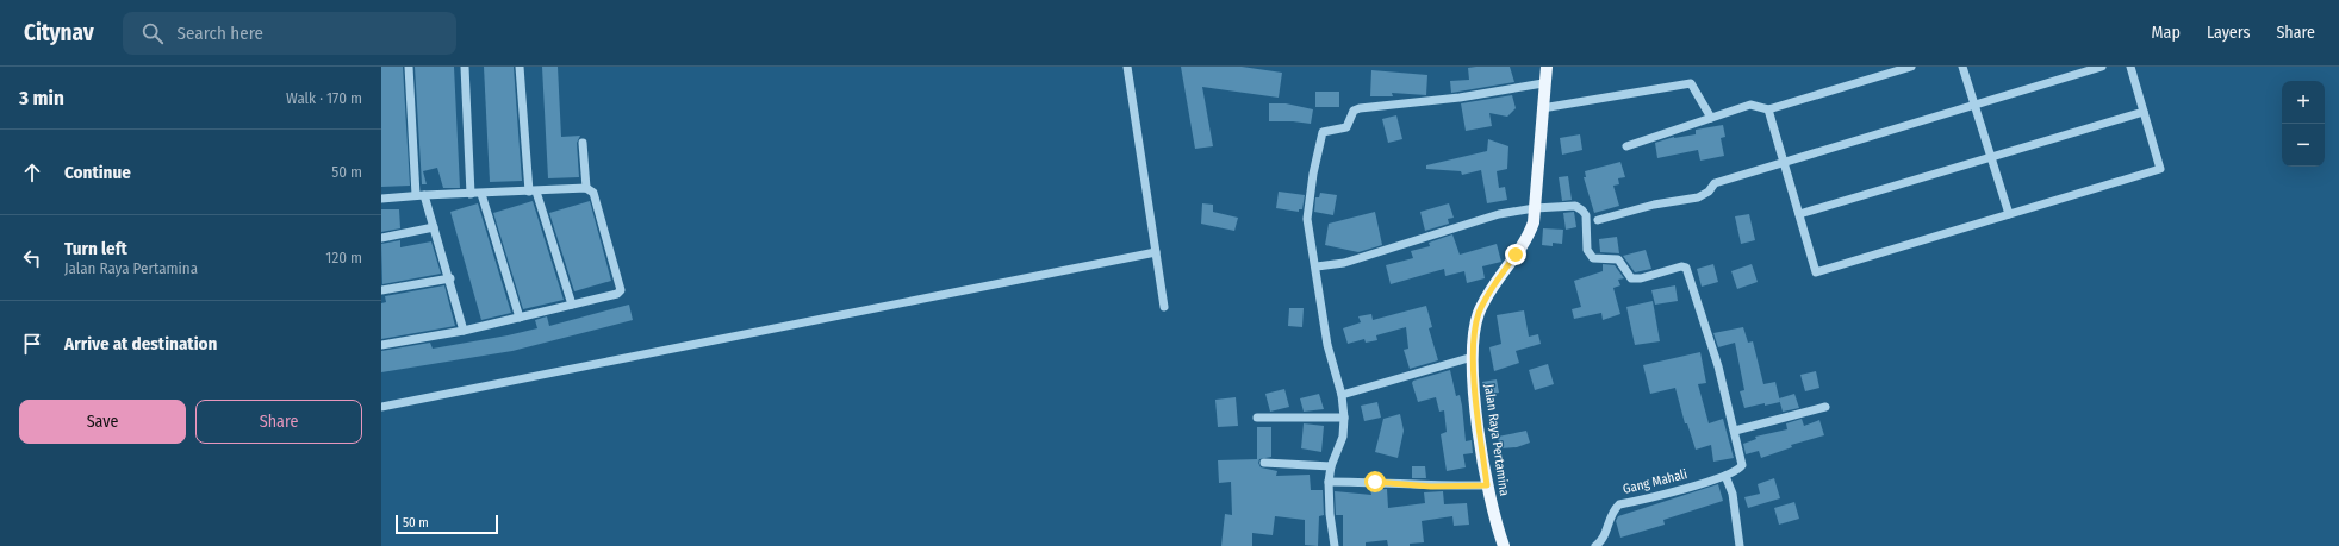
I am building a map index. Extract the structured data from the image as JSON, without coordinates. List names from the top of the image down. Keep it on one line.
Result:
{"streets":{"main road":["Jalan Raya Pertamina"],"street":["Gang Mahali"]},"scale_bar":"50 m","page":{"header":"Citynav","search":"Search here","nav":["Map","Layers","Share"],"heading":["3 min","Walk · 170 m"],"map_buttons":["+","−"],"list":[["Continue","50 m"],["Turn left","Jalan Raya Pertamina","120 m"],"Arrive at destination"],"buttons":["Save","Share"],"scale":"50 m"}}
